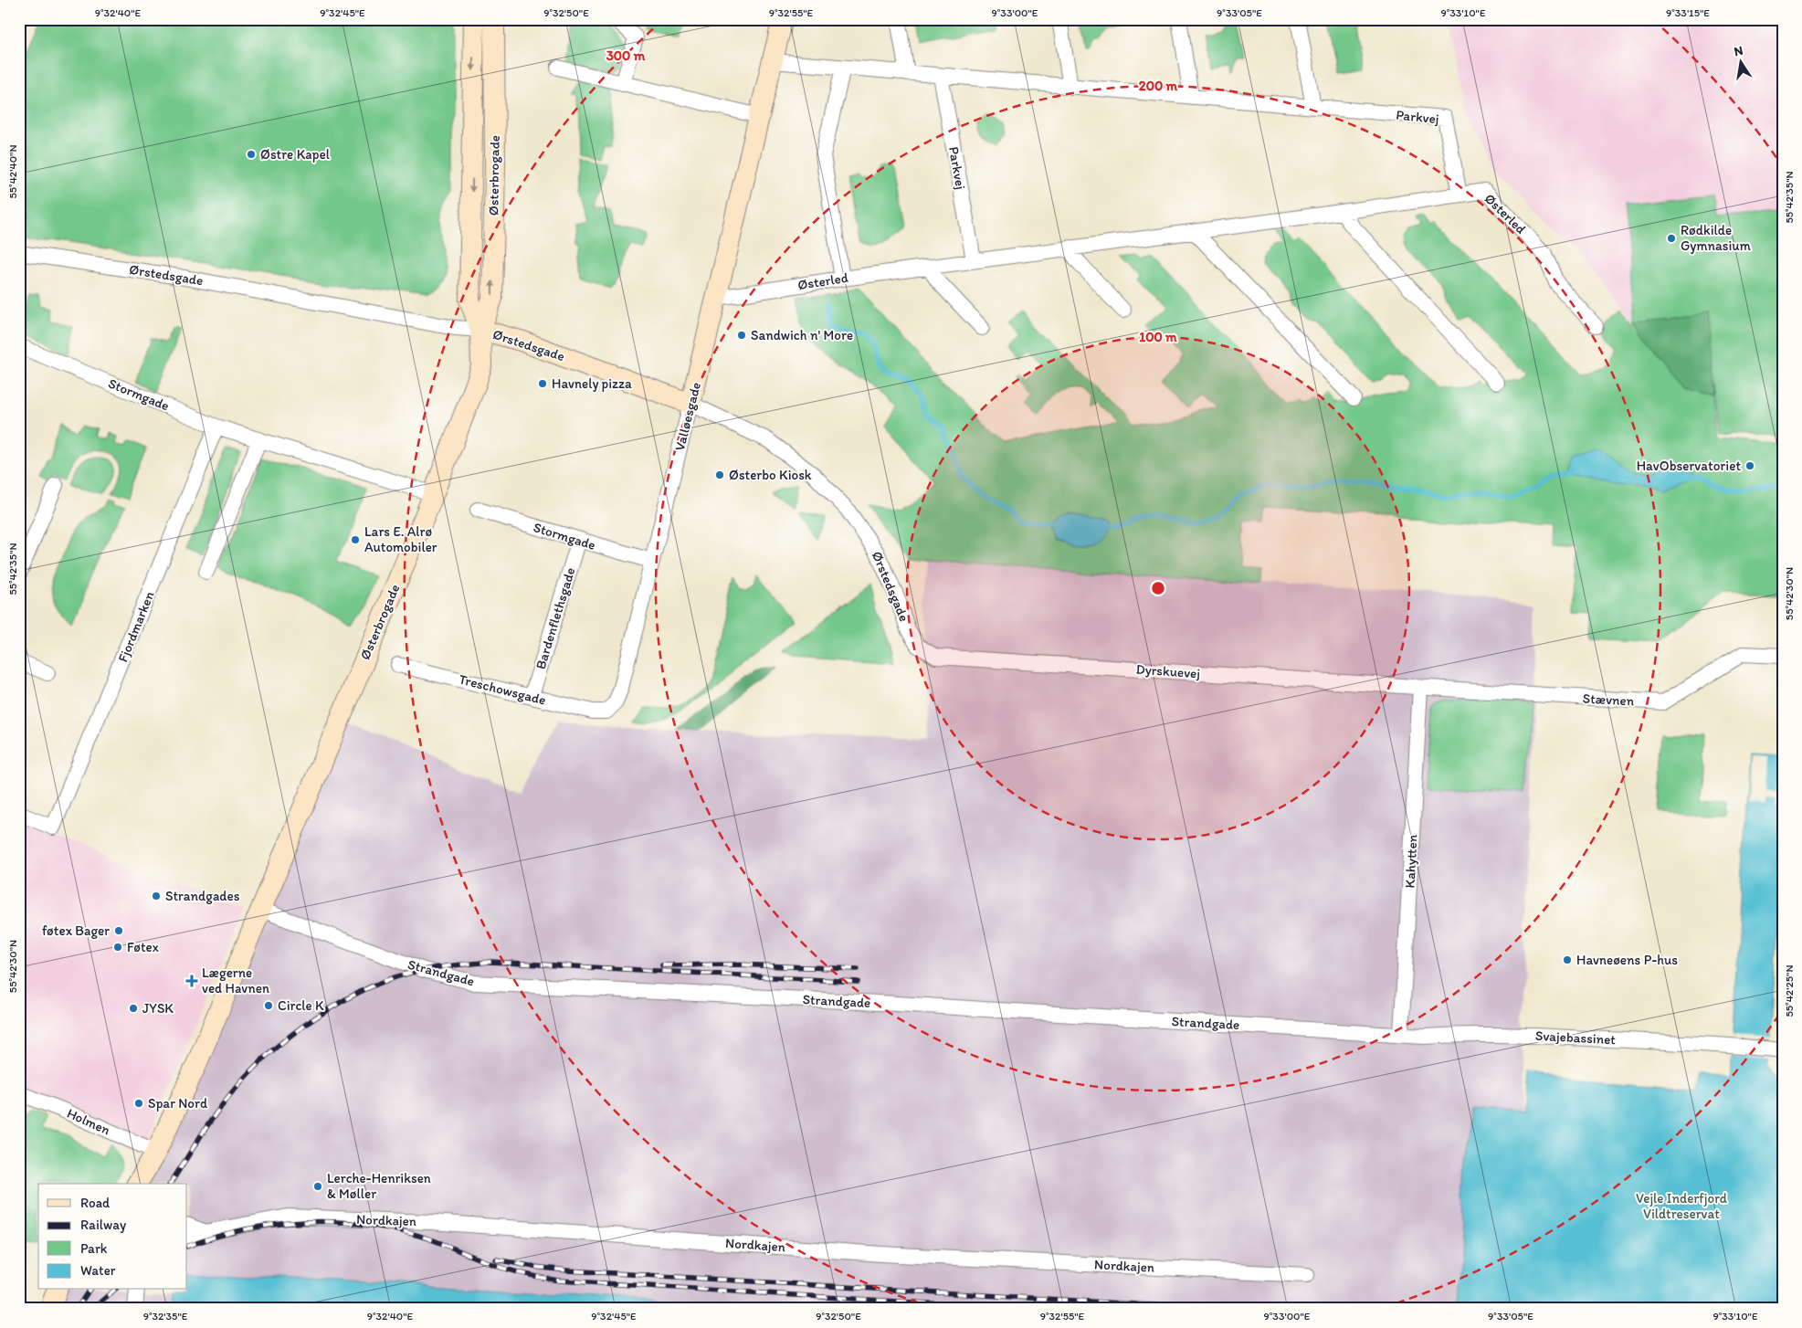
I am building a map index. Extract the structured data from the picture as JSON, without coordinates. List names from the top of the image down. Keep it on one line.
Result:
{"streets":{"main road":["Østerbrogade","Ørstedsgade","Valløesgade"],"street":["Parkvej","Østerled","Stormgade","Bardenflethsgade","Fjordmarken","Dyrskuevej","Treschowsgade","Stævnen","Kahytten","Strandgade","Svajebassinet","Holmen","Nordkajen"]},"crossings":[["Parkvej","Østerled"],["Parkvej","Valløesgade"],["Østerbrogade","Ørstedsgade"],["Østerbrogade","Stormgade"],["Østerbrogade","Strandgade"],["Østerbrogade","Holmen"],["Østerled","Valløesgade"],["Ørstedsgade","Valløesgade"],["Ørstedsgade","Dyrskuevej"],["Stormgade","Valløesgade"],["Stormgade","Bardenflethsgade"],["Stormgade","Fjordmarken"],["Valløesgade","Treschowsgade"],["Bardenflethsgade","Treschowsgade"],["Dyrskuevej","Stævnen"],["Dyrskuevej","Kahytten"],["Stævnen","Kahytten"],["Kahytten","Strandgade"],["Strandgade","Svajebassinet"]],"parks":["Vejle Inderfjord Vildtreservat"],"places":{"other":["Østre Kapel","Rødkilde Gymnasium","Sandwich n' More","Havnely pizza","HavObservatoriet","Østerbo Kiosk","Lars E. Alrø Automobiler","Strandgades","føtex Bager","Føtex","Havneøens P-hus","Circle K","JYSK","Spar Nord","Lerche-Henriksen & Møller"],"health":["Lægerne ved Havnen"]},"legend":["Road","Railway","Park","Water"],"north":"top","coordinates":["9°32'40\"E","9°32'45\"E","9°32'50\"E","9°32'55\"E","9°33'00\"E","9°33'05\"E","9°33'10\"E","9°33'15\"E","55°42'40\"N","55°42'35\"N","55°42'30\"N","55°42'25\"N","9°32'35\"E"],"rings":["300 m","200 m","100 m"]}
